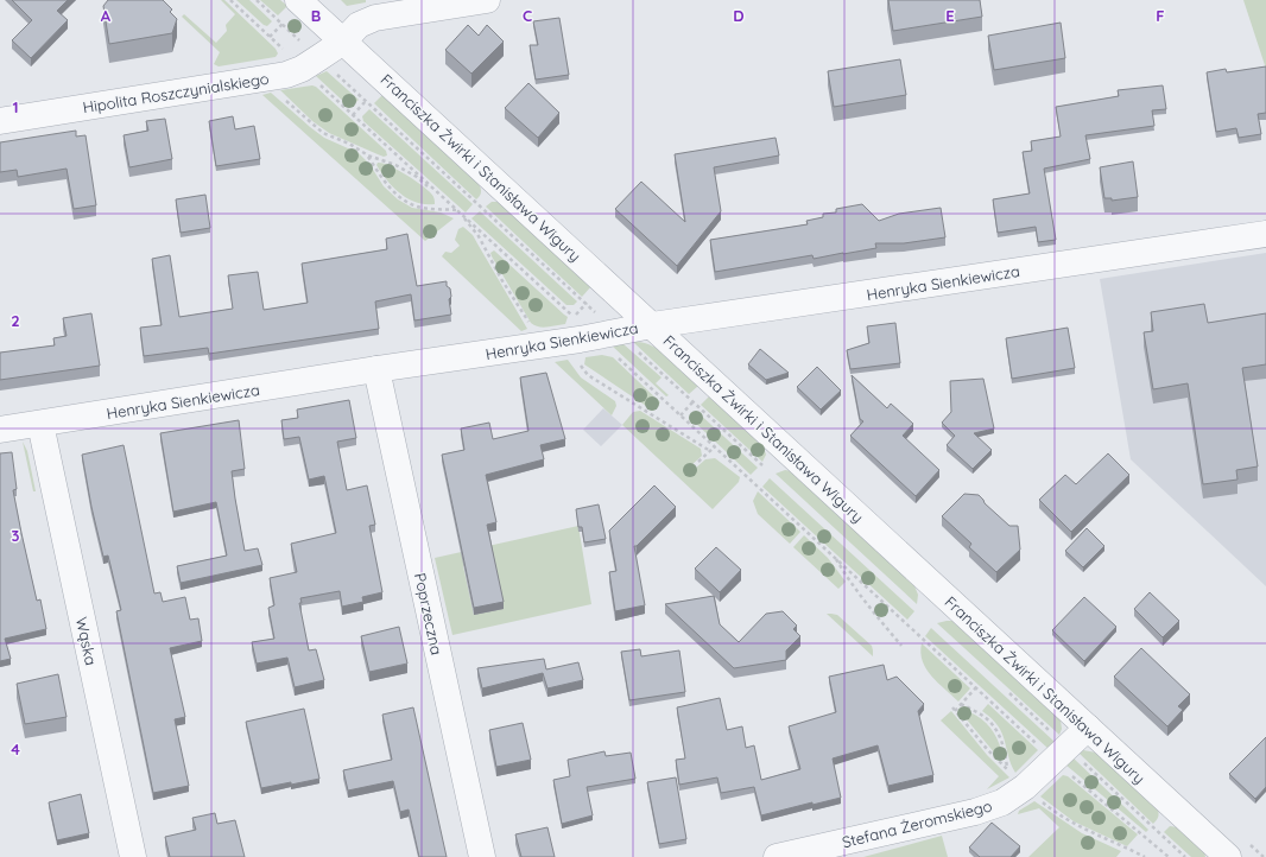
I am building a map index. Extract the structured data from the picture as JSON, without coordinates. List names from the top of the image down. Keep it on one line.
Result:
{"streets":{"street":["Hipolita Roszczynialskiego","Franciszka Żwirki i Stanisława Wigury","Henryka Sienkiewicza","Poprzeczna","Wąska","Stefana Żeromskiego"]},"crossings":[["Hipolita Roszczynialskiego","Franciszka Żwirki i Stanisława Wigury"],["Franciszka Żwirki i Stanisława Wigury","Henryka Sienkiewicza"],["Franciszka Żwirki i Stanisława Wigury","Stefana Żeromskiego"],["Henryka Sienkiewicza","Poprzeczna"],["Henryka Sienkiewicza","Wąska"]],"grid":{"columns":["A","B","C","D","E","F"],"rows":["1","2","3","4"]}}
